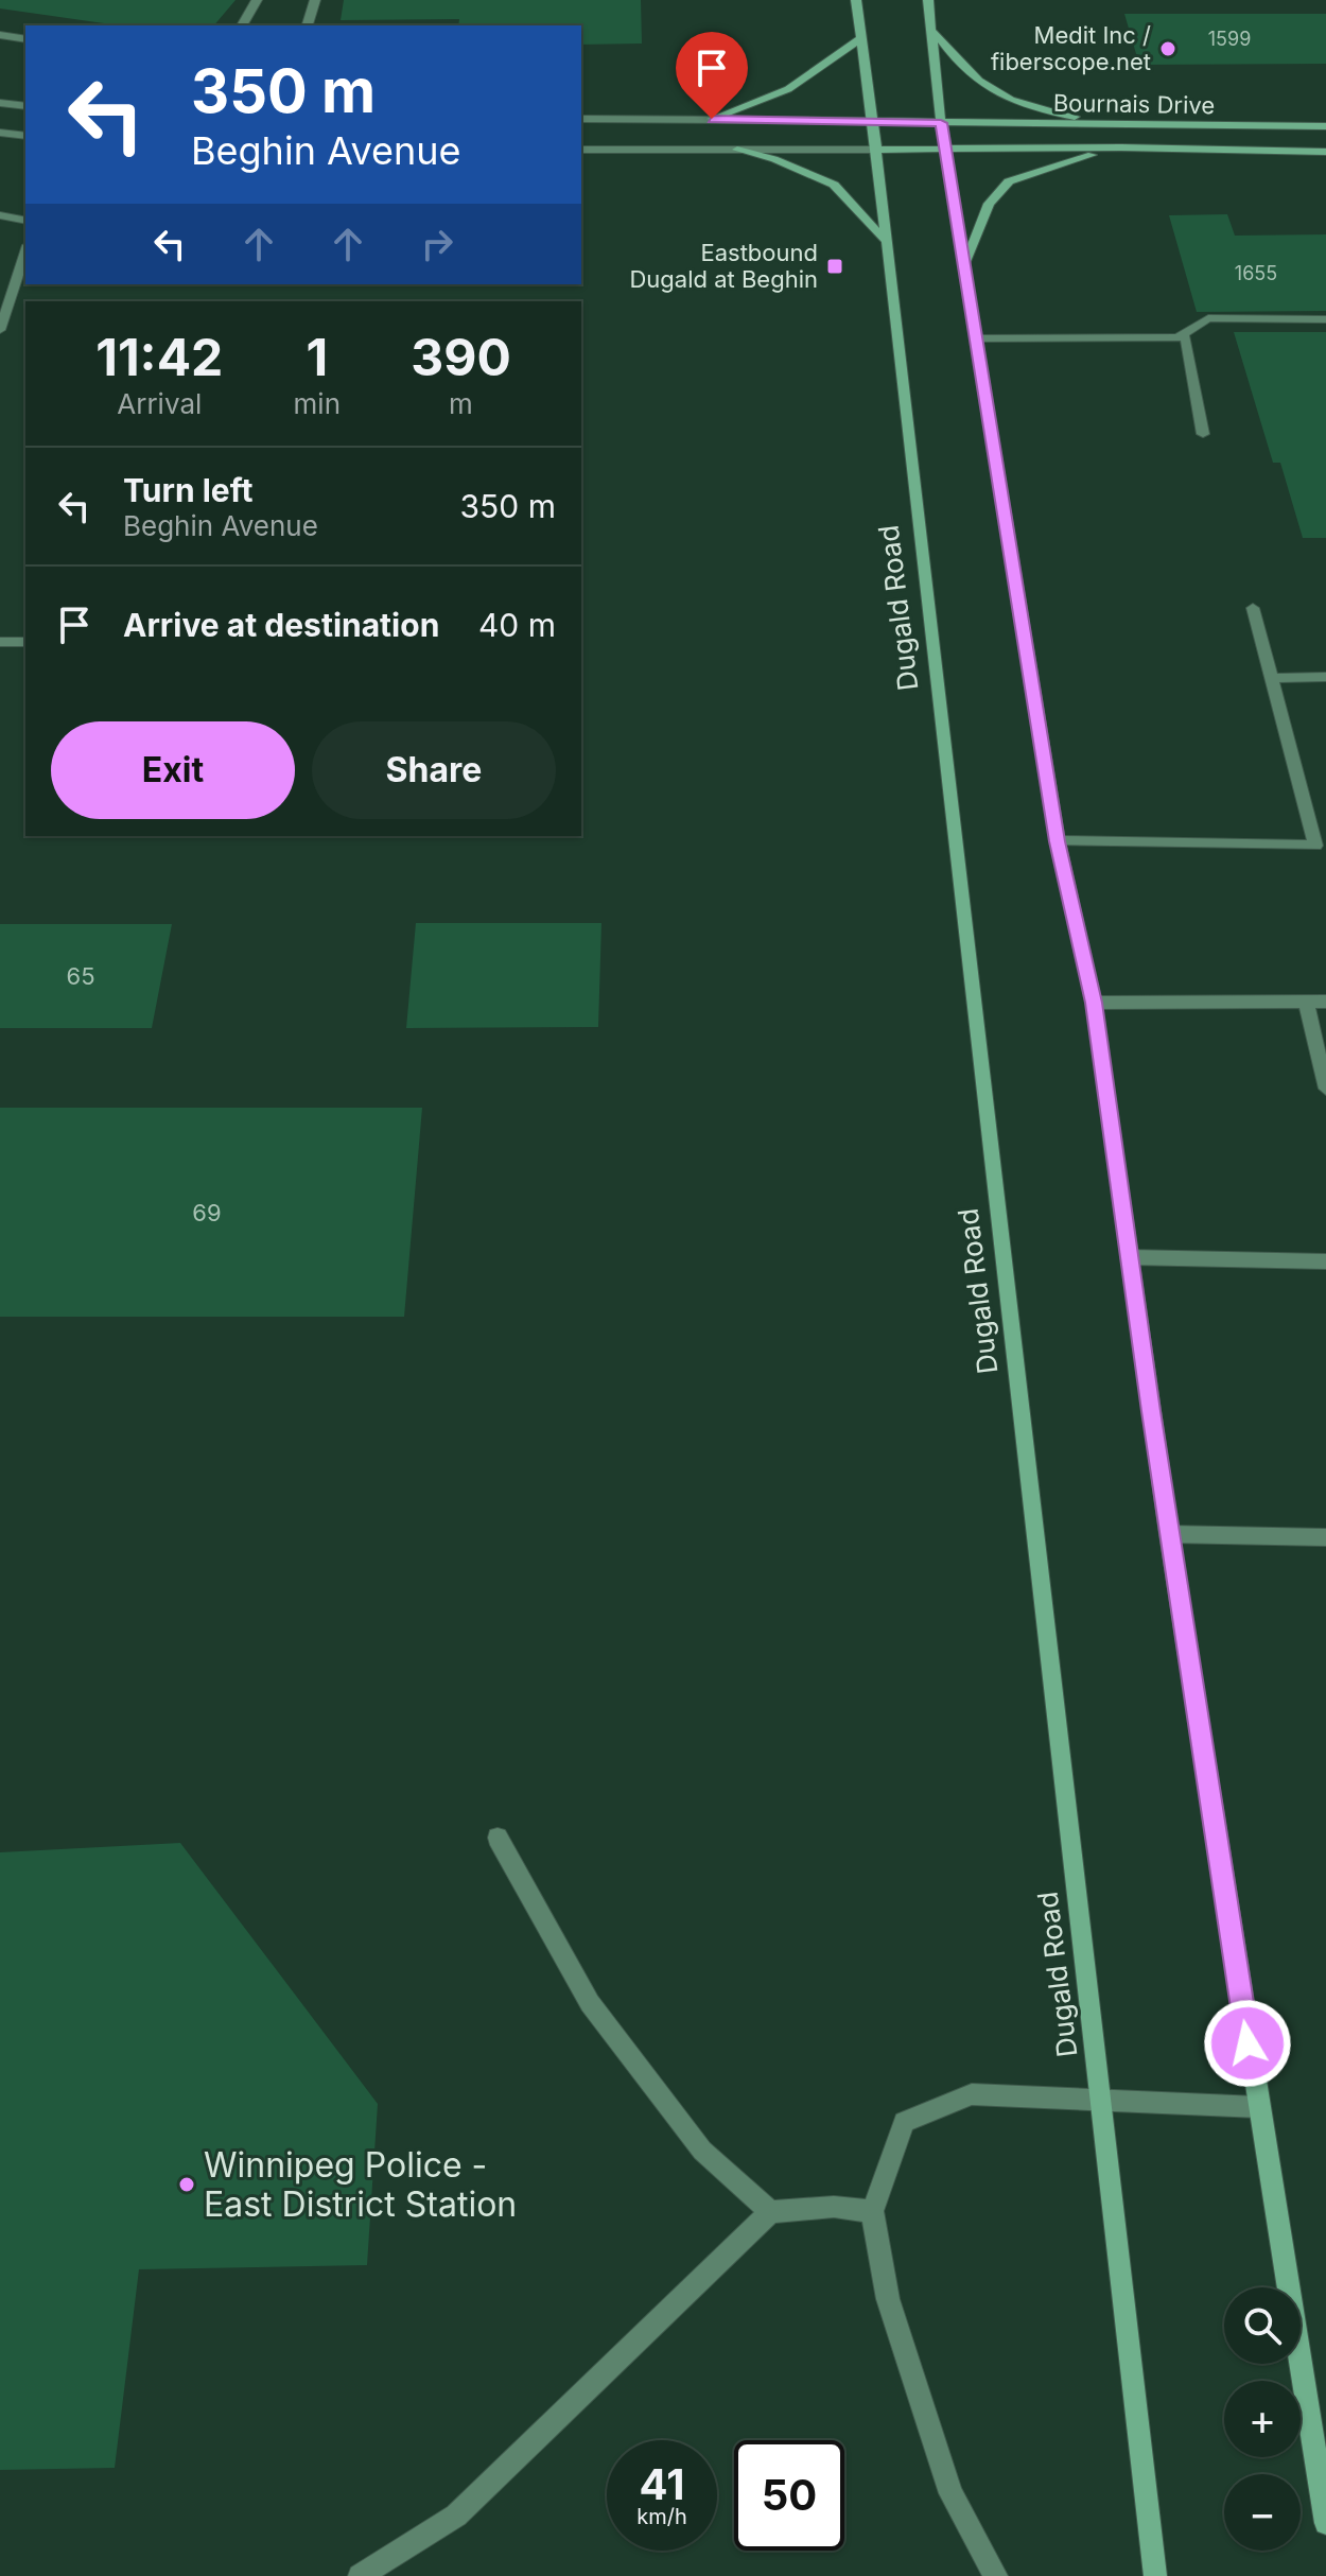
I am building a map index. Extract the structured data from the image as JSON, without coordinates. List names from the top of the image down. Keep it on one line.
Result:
{"streets":{"main road":["Bournais Drive","Dugald Road"]},"crossings":[["Bournais Drive","Dugald Road"]],"places":{"other":["Medit Inc / fiberscope.net","Winnipeg Police - East District Station"],"transit":["Eastbound Dugald at Beghin"]},"house_numbers":["1599","1655","65","69"],"page":{"turn":["350 m","Beghin Avenue"],"eta":["11:42","Arrival","1","min","390","m"],"list":[{"name":"Turn left","note":"Beghin Avenue","value":"350 m"},{"name":"Arrive at destination","value":"40 m"}],"buttons":["Exit","Share"],"map_buttons":["+","−"],"speed":"41 km/h","limit":"50"}}
